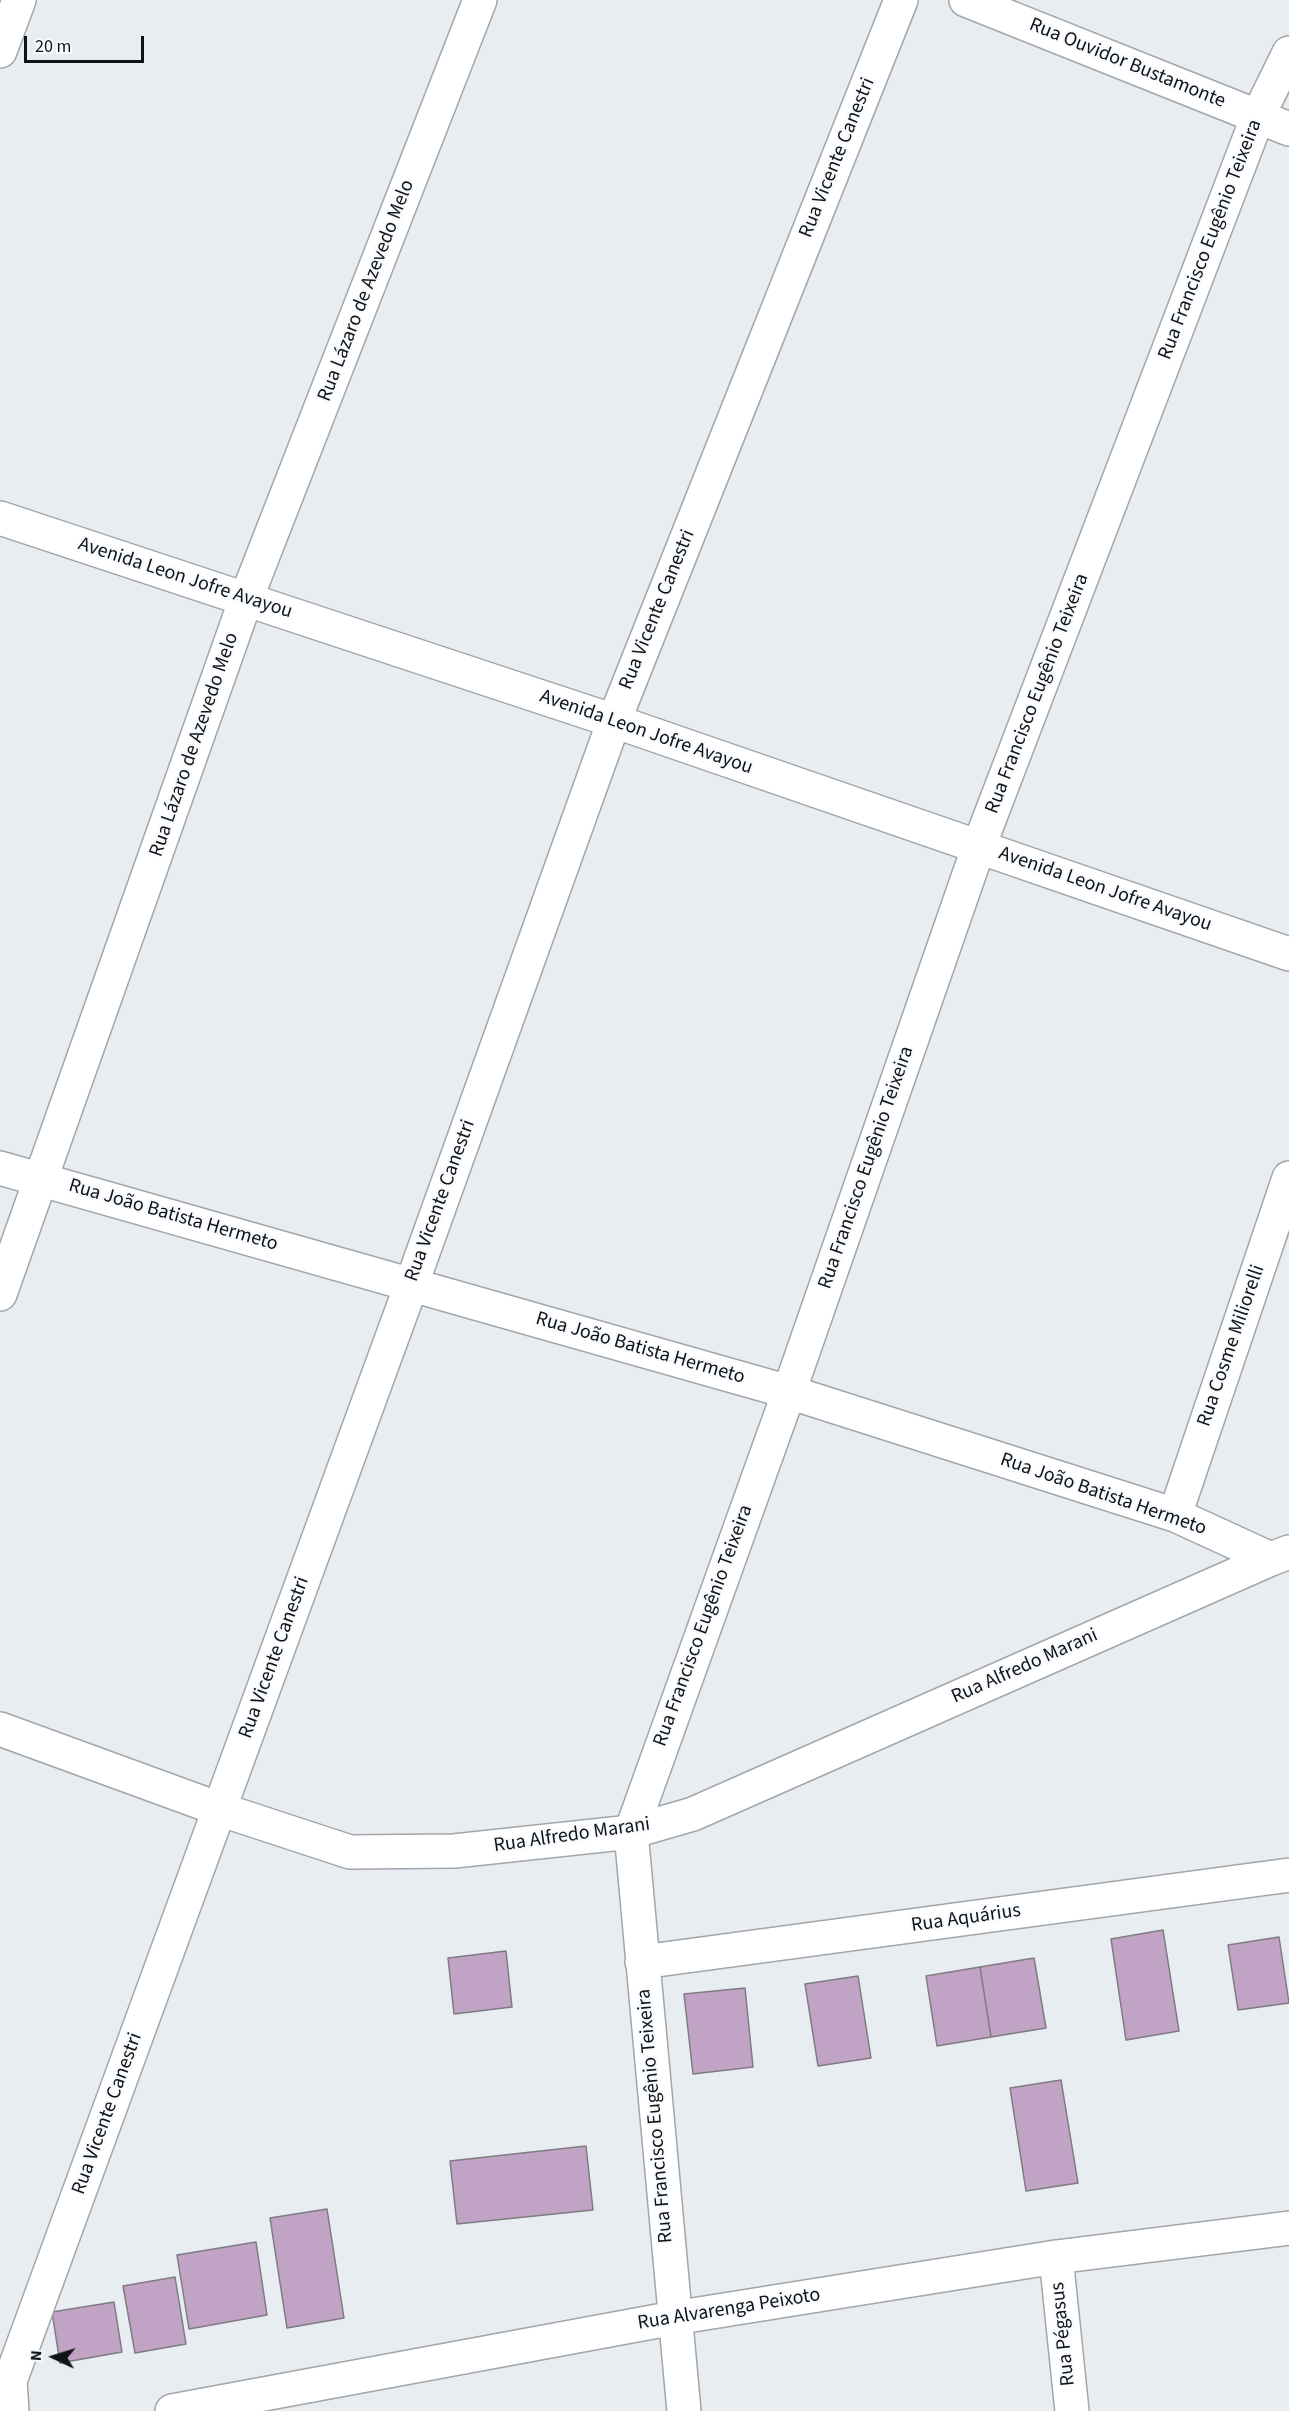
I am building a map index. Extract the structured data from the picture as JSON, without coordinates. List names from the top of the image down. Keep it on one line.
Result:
{"streets":{"street":["Rua Ouvidor Bustamonte","Rua Vicente Canestri","Rua Francisco Eugênio Teixeira","Rua Lázaro de Azevedo Melo","Avenida Leon Jofre Avayou","Rua João Batista Hermeto","Rua Cosme Miliorelli","Rua Alfredo Marani","Rua Aquárius","Rua Alvarenga Peixoto","Rua Pégasus"]},"crossings":[["Rua Ouvidor Bustamonte","Rua Francisco Eugênio Teixeira"],["Rua Vicente Canestri","Avenida Leon Jofre Avayou"],["Rua Vicente Canestri","Rua João Batista Hermeto"],["Rua Vicente Canestri","Rua Alfredo Marani"],["Rua Francisco Eugênio Teixeira","Avenida Leon Jofre Avayou"],["Rua Francisco Eugênio Teixeira","Rua João Batista Hermeto"],["Rua Francisco Eugênio Teixeira","Rua Alfredo Marani"],["Rua Francisco Eugênio Teixeira","Rua Aquárius"],["Rua Francisco Eugênio Teixeira","Rua Alvarenga Peixoto"],["Rua Lázaro de Azevedo Melo","Avenida Leon Jofre Avayou"],["Rua Lázaro de Azevedo Melo","Rua João Batista Hermeto"],["Rua João Batista Hermeto","Rua Cosme Miliorelli"],["Rua João Batista Hermeto","Rua Alfredo Marani"],["Rua Alvarenga Peixoto","Rua Pégasus"]],"scale_bar":"20 m","north":"left"}
